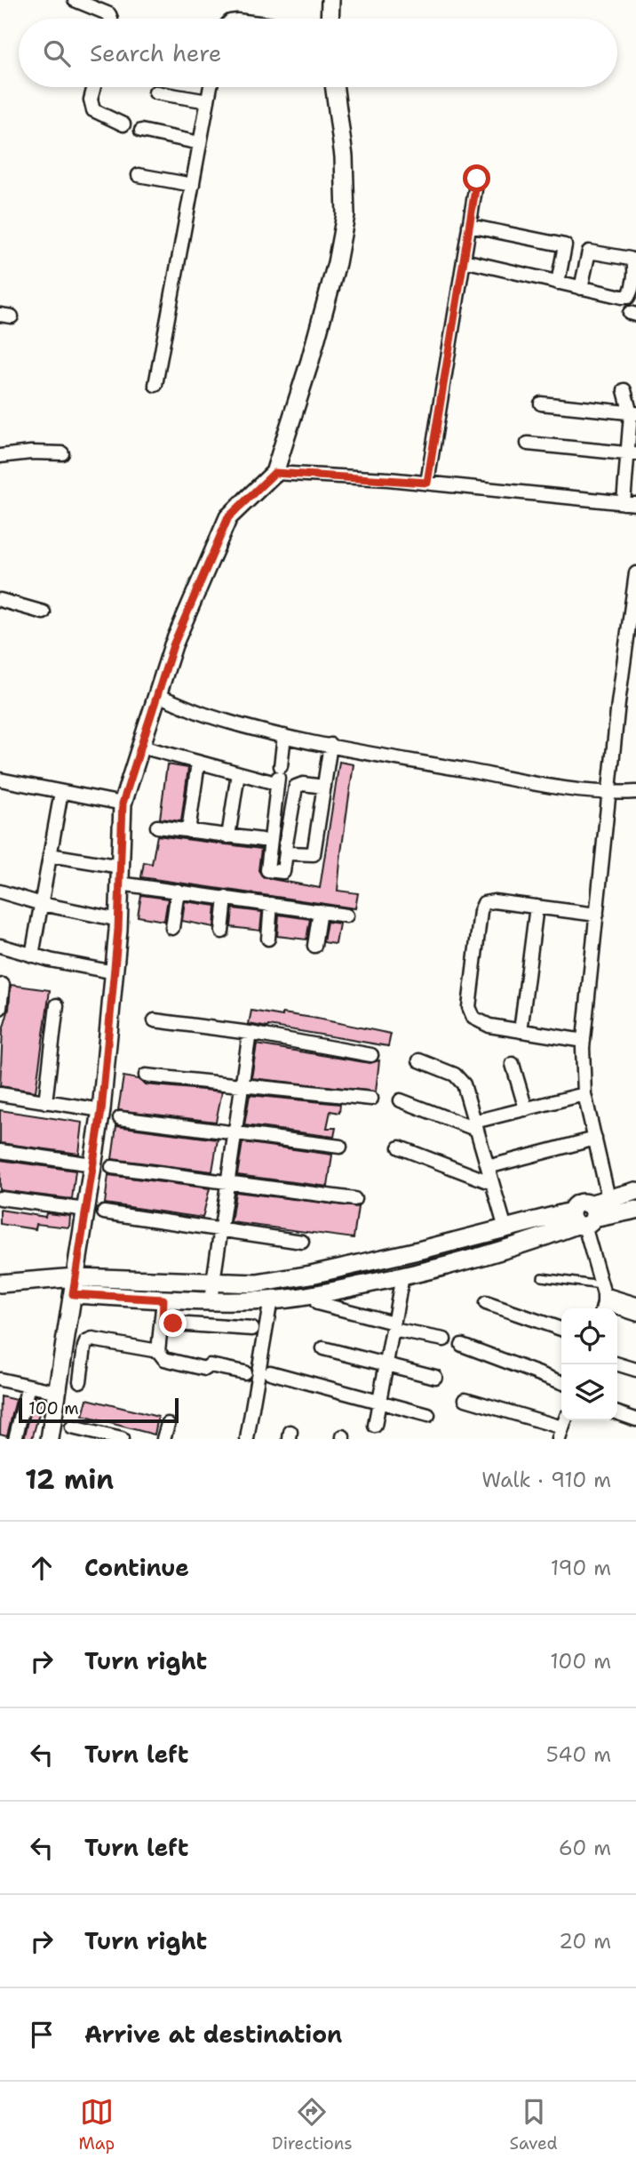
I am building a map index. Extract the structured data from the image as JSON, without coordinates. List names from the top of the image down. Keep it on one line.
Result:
{"scale_bar":"100 m","page":{"search":"Search here","scale":"100 m","heading":["12 min","Walk · 910 m"],"list":[["Continue","190 m"],["Turn right","100 m"],["Turn left","540 m"],["Turn left","60 m"],["Turn right","20 m"],"Arrive at destination"],"nav":["Map","Directions","Saved"]}}
